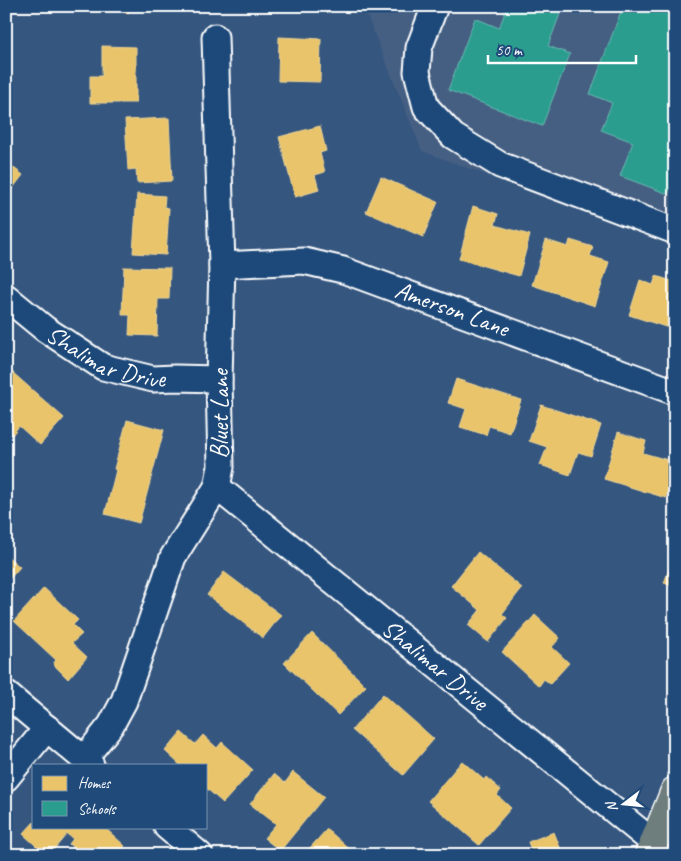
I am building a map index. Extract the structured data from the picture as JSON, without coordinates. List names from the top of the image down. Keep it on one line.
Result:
{"streets":{"street":["Amerson Lane","Shalimar Drive","Bluet Lane"]},"crossings":[["Amerson Lane","Bluet Lane"],["Shalimar Drive","Bluet Lane"]],"legend":["Homes","Schools"],"scale_bar":"50 m","north":"left"}
